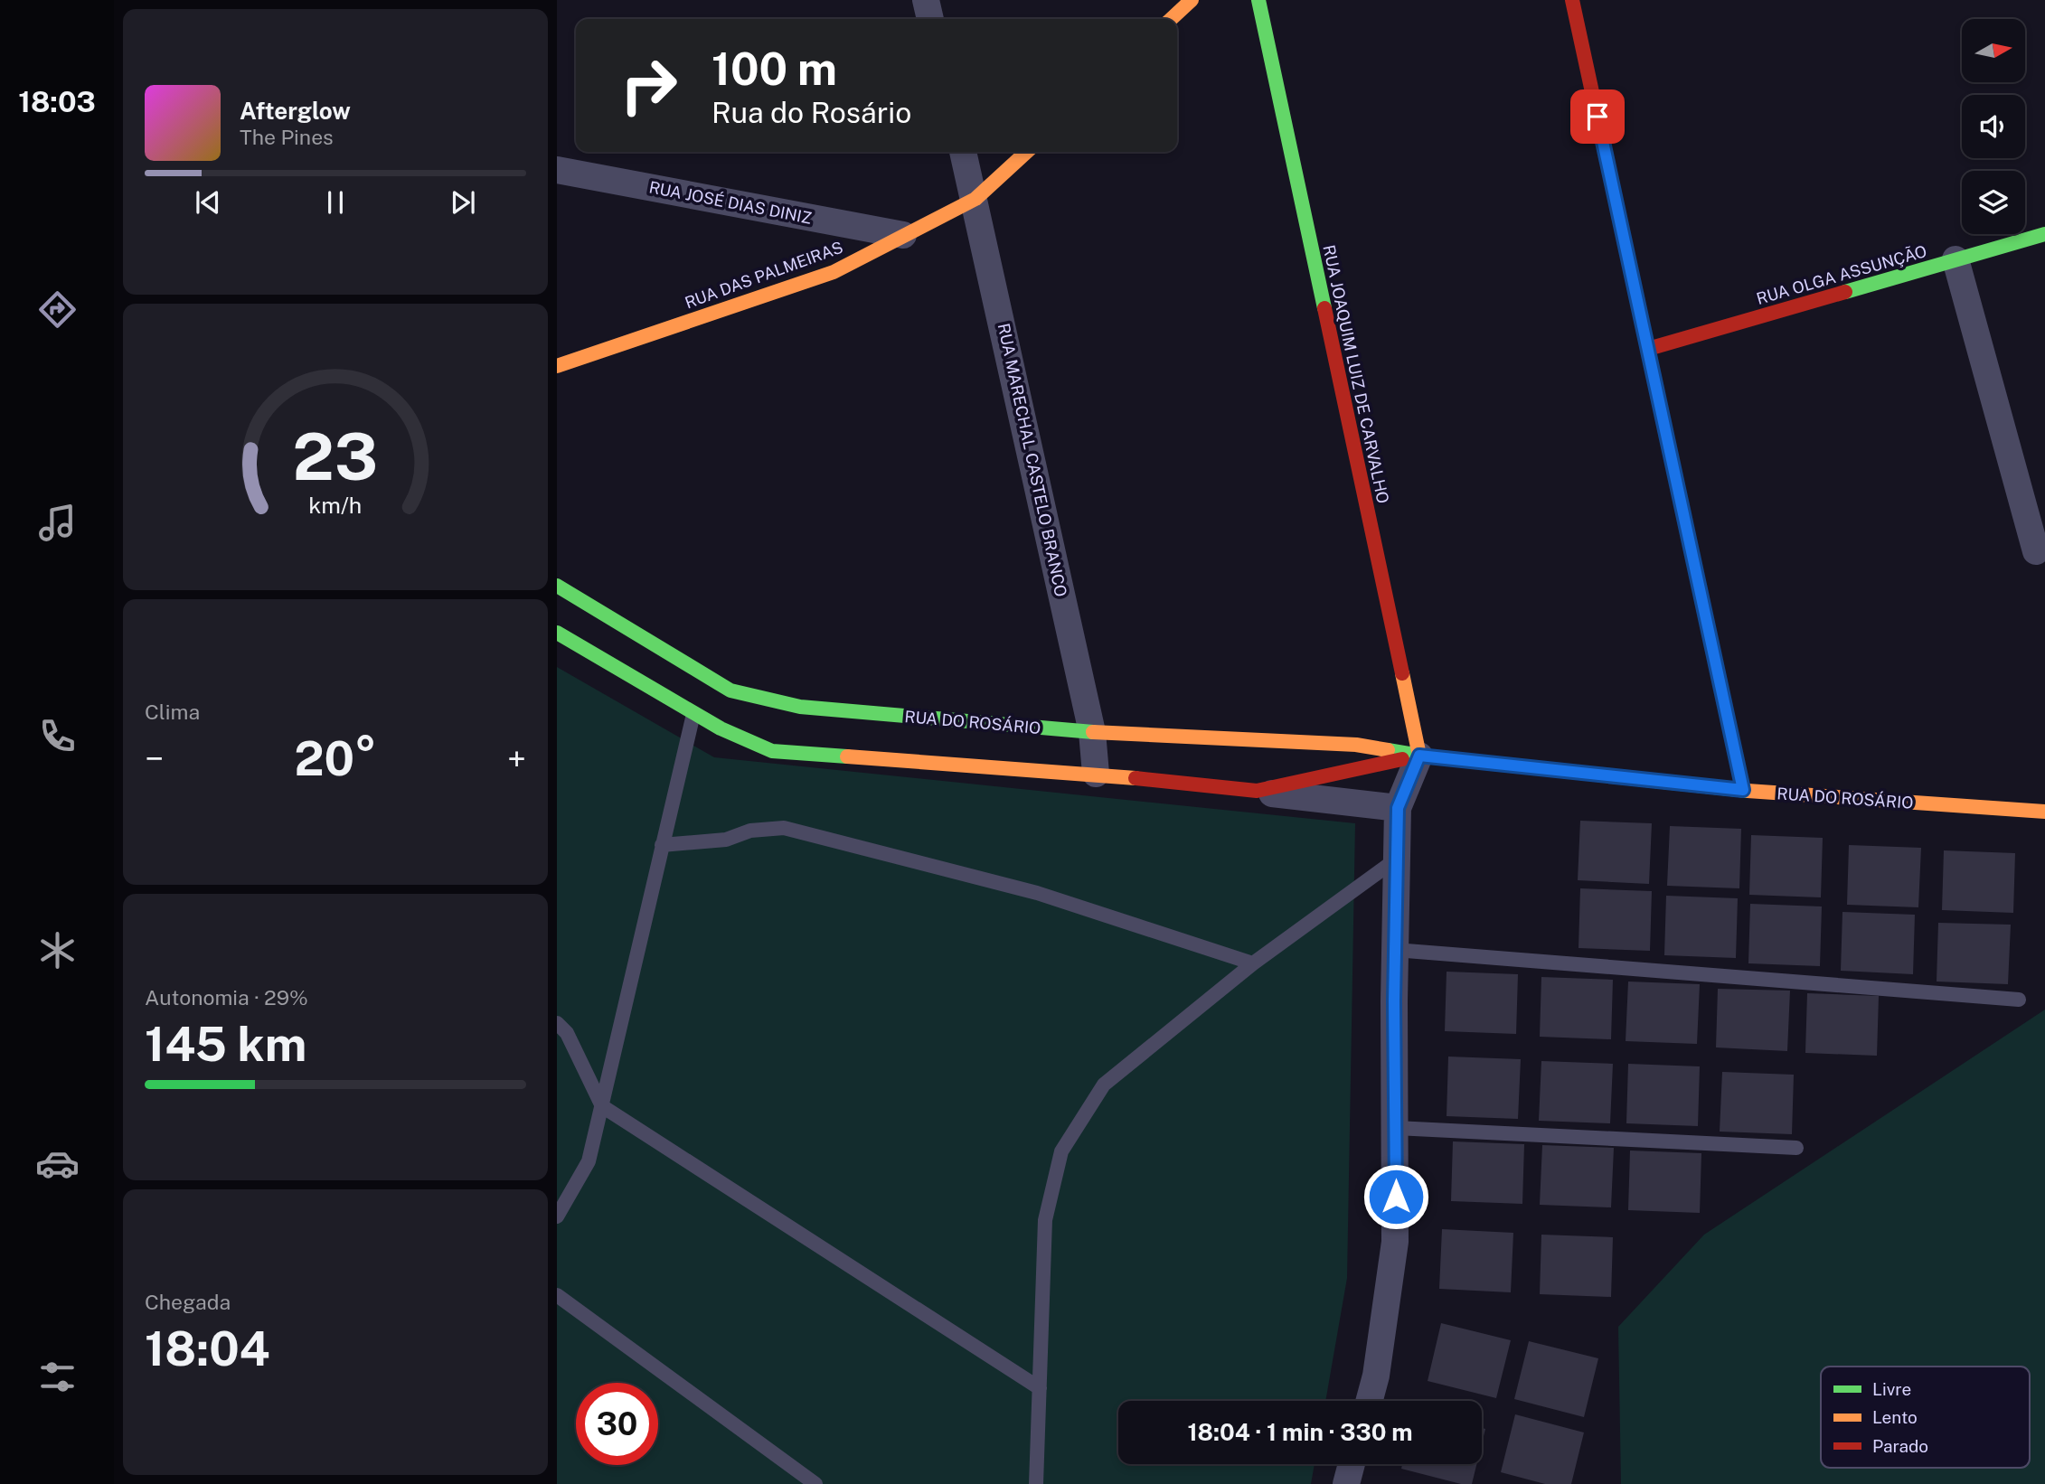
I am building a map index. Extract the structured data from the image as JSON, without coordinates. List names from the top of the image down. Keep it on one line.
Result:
{"streets":{"street":["RUA JOSÉ DIAS DINIZ","RUA DAS PALMEIRAS","RUA OLGA ASSUNÇÃO","RUA JOAQUIM LUIZ DE CARVALHO","RUA MARECHAL CASTELO BRANCO","RUA DO ROSÁRIO"]},"crossings":[["RUA JOSÉ DIAS DINIZ","RUA DAS PALMEIRAS"],["RUA DAS PALMEIRAS","RUA MARECHAL CASTELO BRANCO"],["RUA JOAQUIM LUIZ DE CARVALHO","RUA DO ROSÁRIO"],["RUA MARECHAL CASTELO BRANCO","RUA DO ROSÁRIO"]],"legend":["Livre","Lento","Parado"],"north":"right","page":{"tabs":"18:03","turn":["100 m","Rua do Rosário"],"song":["Afterglow","The Pines"],"tile":["Clima",["Autonomia · 29%","145 km"],["Chegada","18:04"]],"heat":["−","20°","+"],"limit":"30","trip":"18:04 · 1 min · 330 m","gauge":["23","km/h"]}}
